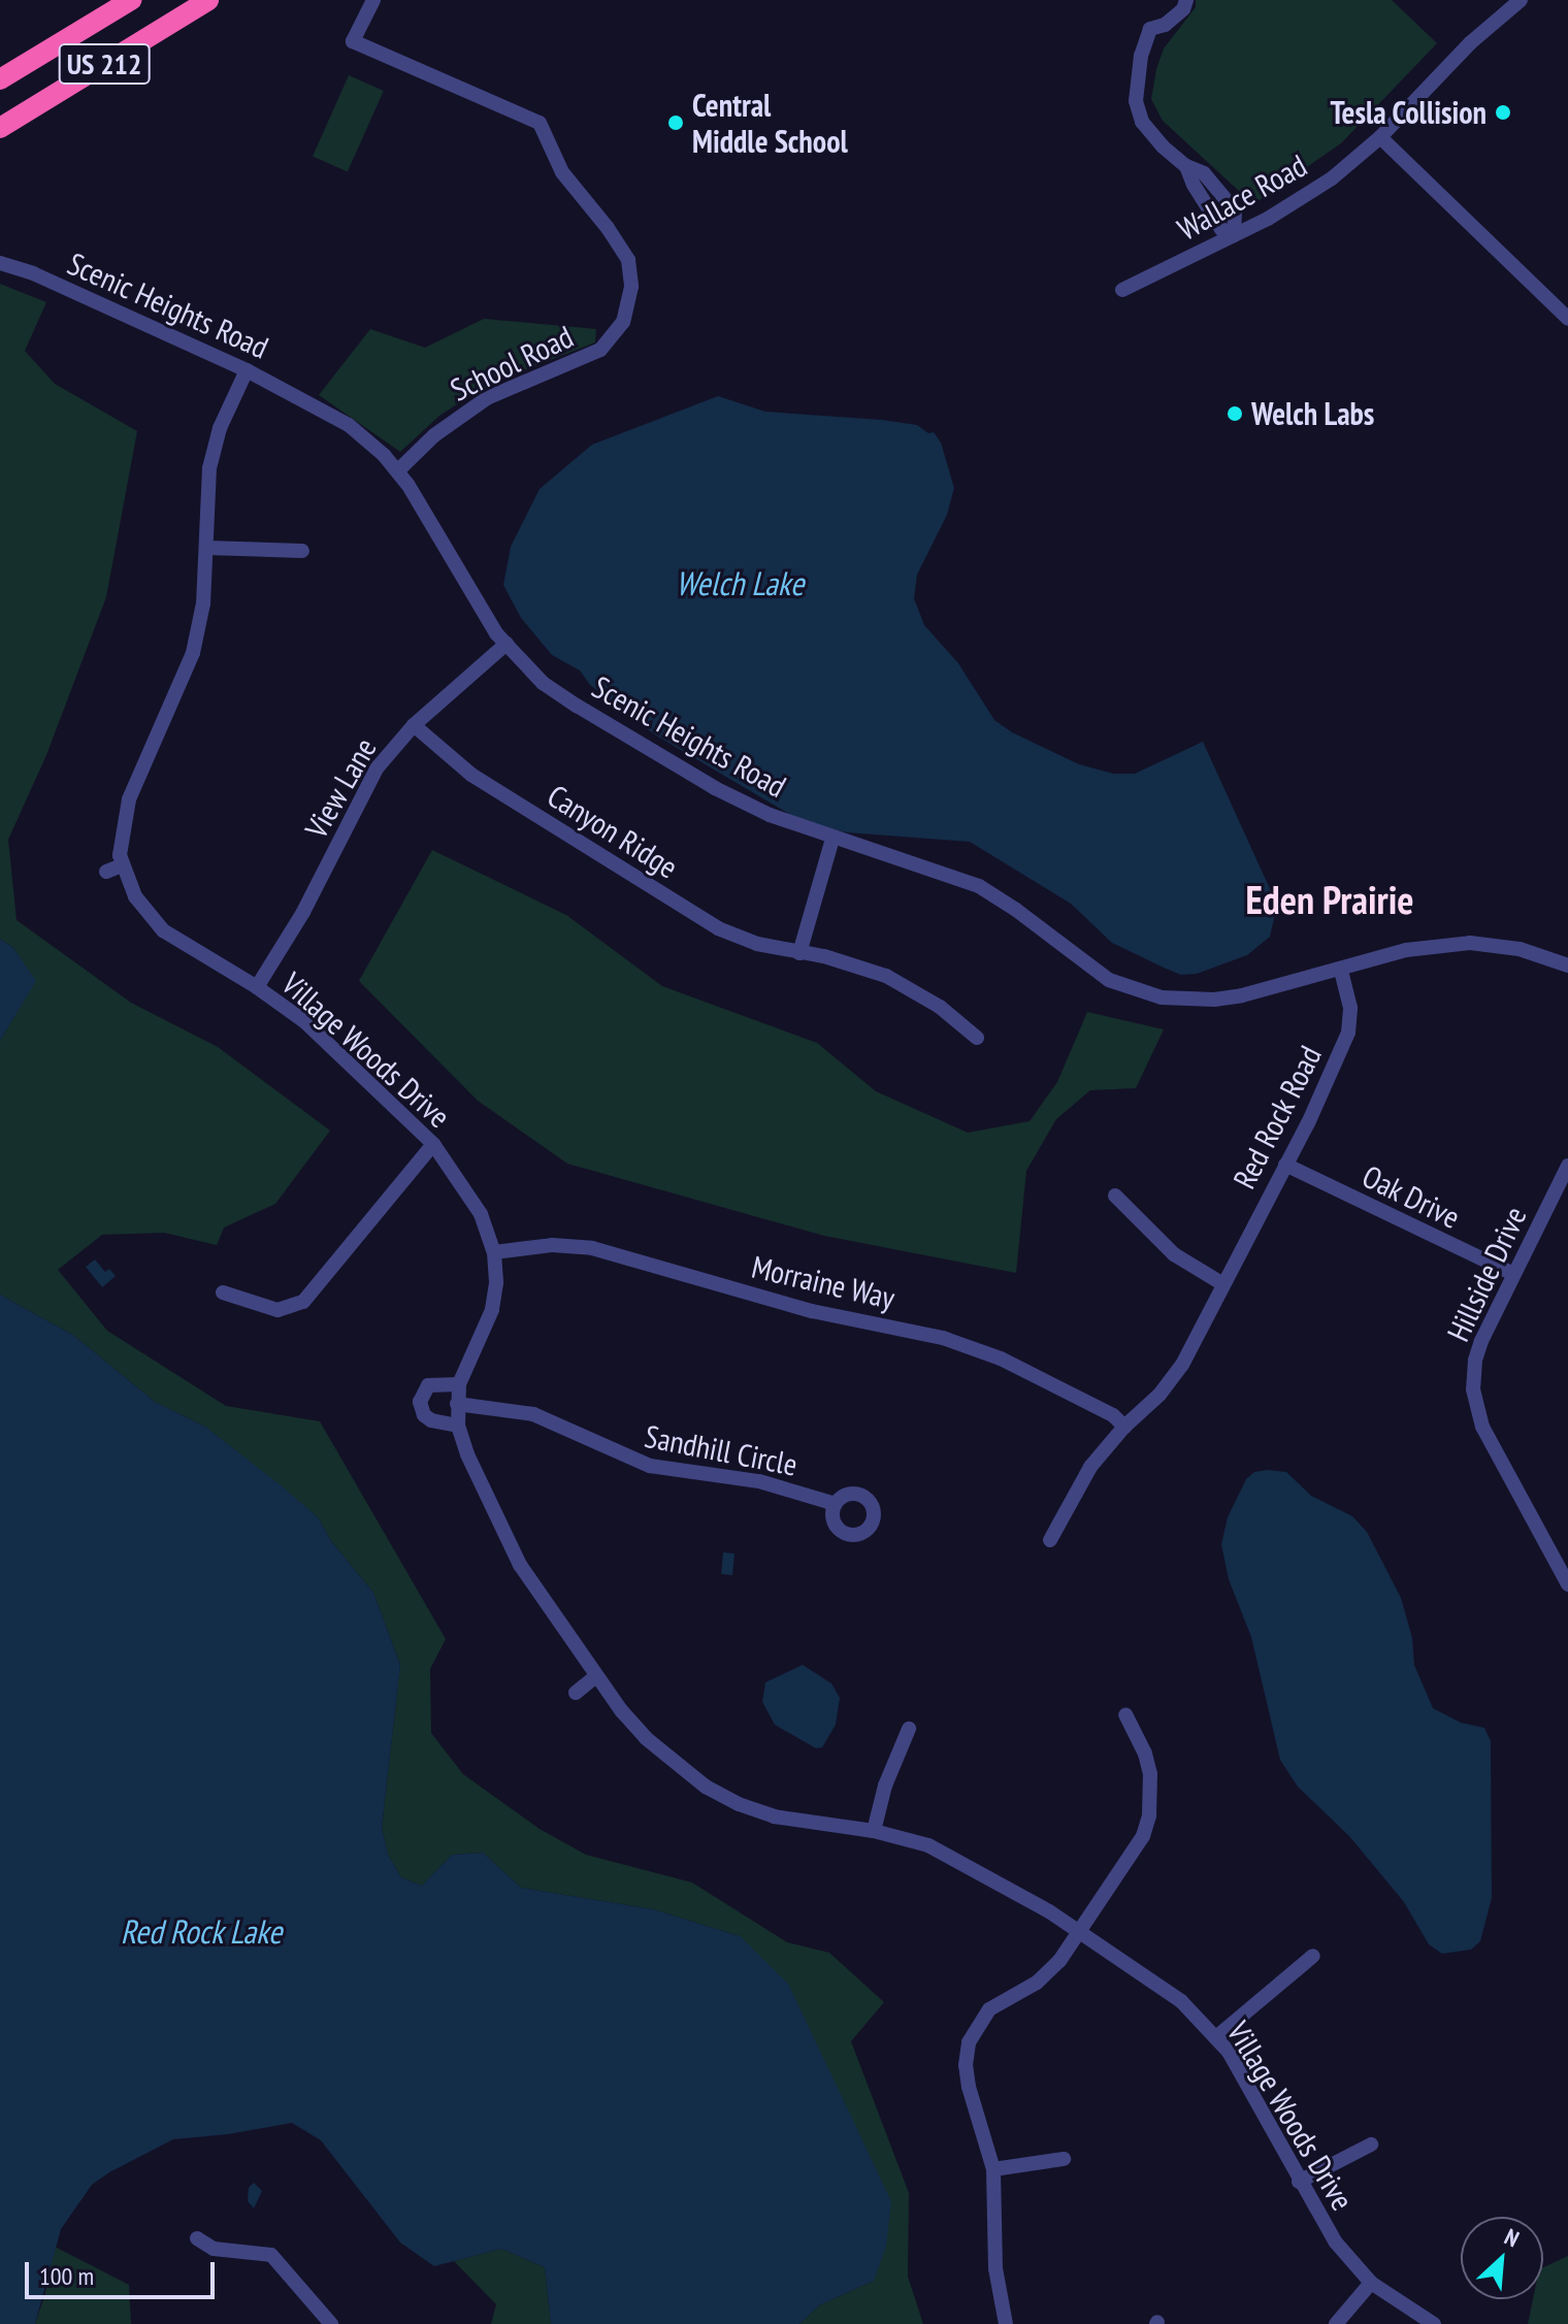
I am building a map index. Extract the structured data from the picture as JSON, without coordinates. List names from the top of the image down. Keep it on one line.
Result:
{"streets":{"highway":["US 212"],"street":["Wallace Road","Scenic Heights Road","School Road","View Lane","Canyon Ridge","Village Woods Drive","Red Rock Road","Oak Drive","Hillside Drive","Morraine Way","Sandhill Circle"]},"crossings":[["Scenic Heights Road","School Road"],["Scenic Heights Road","View Lane"],["Scenic Heights Road","Village Woods Drive"],["Scenic Heights Road","Red Rock Road"],["View Lane","Canyon Ridge"],["View Lane","Village Woods Drive"],["Village Woods Drive","Morraine Way"],["Village Woods Drive","Sandhill Circle"],["Red Rock Road","Oak Drive"],["Red Rock Road","Morraine Way"],["Oak Drive","Hillside Drive"]],"districts":["Eden Prairie"],"water":["Welch Lake","Red Rock Lake"],"places":["Tesla Collision","Central Middle School","Welch Labs"],"scale_bar":"100 m","north":"top right"}
